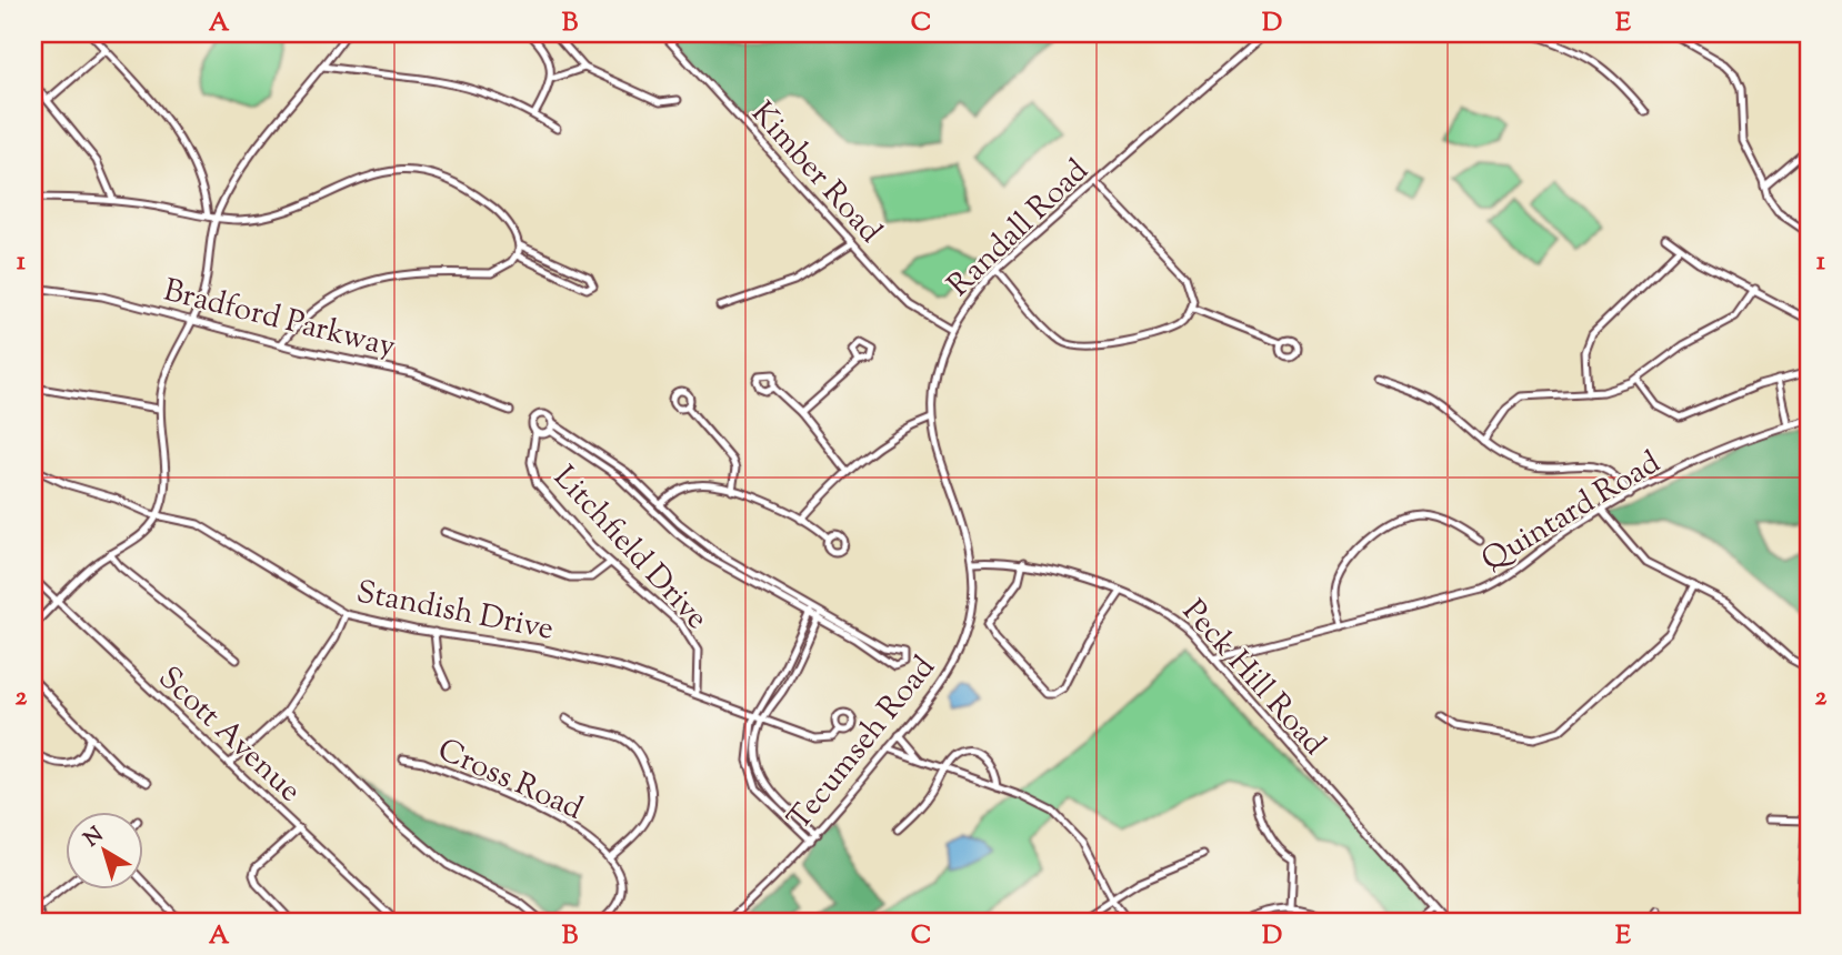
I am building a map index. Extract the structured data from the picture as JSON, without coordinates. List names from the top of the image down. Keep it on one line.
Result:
{"streets":{"street":["Kimber Road","Randall Road","Bradford Parkway","Quintard Road","Litchfield Drive","Standish Drive","Peck Hill Road","Scott Avenue","Tecumseh Road","Cross Road"]},"crossings":[["Kimber Road","Randall Road"],["Randall Road","Peck Hill Road"],["Randall Road","Tecumseh Road"],["Quintard Road","Peck Hill Road"],["Litchfield Drive","Standish Drive"],["Peck Hill Road","Tecumseh Road"]],"north":"top left","grid":{"columns":["A","B","C","D","E"],"rows":["1","2"]}}
